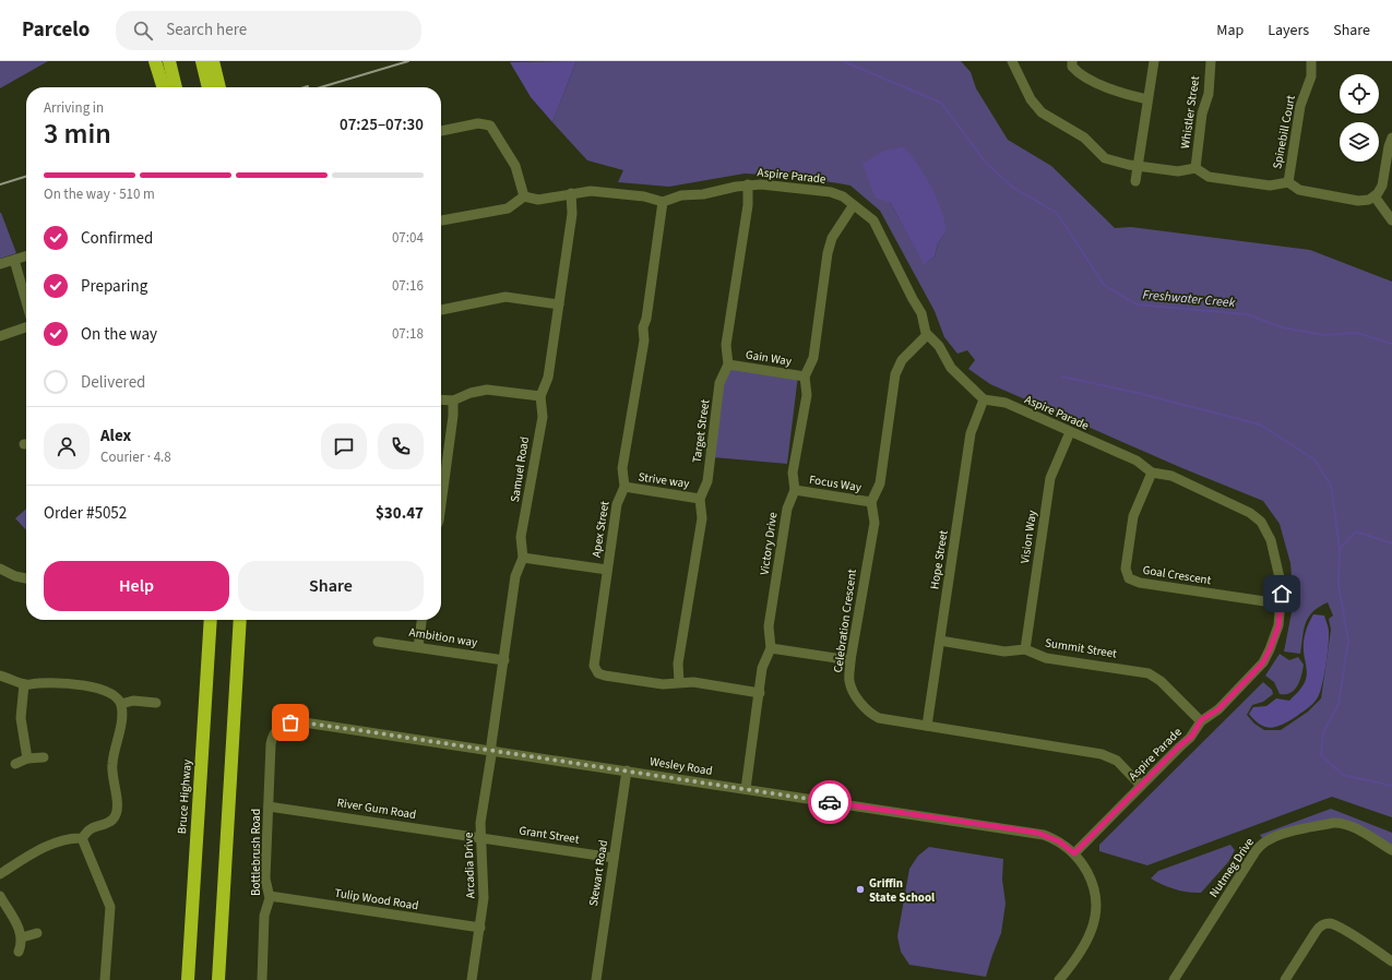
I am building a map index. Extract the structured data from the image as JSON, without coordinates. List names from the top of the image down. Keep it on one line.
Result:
{"streets":{"highway":["Bruce Highway"],"street":["Whistler Street","Spinebill Court","Aspire Parade","Gain Way","Target Street","Samuel Road","Strive way","Focus Way","Apex Street","Vision Way","Victory Drive","Hope Street","Goal Crescent","Celebration Crescent","Ambition way","Summit Street","Wesley Road","River Gum Road","Grant Street","Bottlebrush Road","Arcadia Drive","Nutmeg Drive","Stewart Road","Tulip Wood Road"]},"crossings":[["Aspire Parade","Target Street"],["Aspire Parade","Apex Street"],["Aspire Parade","Vision Way"],["Aspire Parade","Victory Drive"],["Aspire Parade","Hope Street"],["Aspire Parade","Goal Crescent"],["Aspire Parade","Celebration Crescent"],["Aspire Parade","Summit Street"],["Aspire Parade","Wesley Road"],["Gain Way","Target Street"],["Gain Way","Victory Drive"],["Target Street","Strive way"],["Target Street","Apex Street"],["Samuel Road","Ambition way"],["Samuel Road","Wesley Road"],["Samuel Road","Arcadia Drive"],["Strive way","Apex Street"],["Focus Way","Victory Drive"],["Focus Way","Celebration Crescent"],["Apex Street","Victory Drive"],["Vision Way","Summit Street"],["Victory Drive","Wesley Road"],["Hope Street","Celebration Crescent"],["Hope Street","Summit Street"],["Wesley Road","Bottlebrush Road"],["Wesley Road","Arcadia Drive"],["Wesley Road","Stewart Road"],["River Gum Road","Grant Street"],["River Gum Road","Bottlebrush Road"],["River Gum Road","Arcadia Drive"],["Grant Street","Arcadia Drive"],["Grant Street","Stewart Road"],["Bottlebrush Road","Tulip Wood Road"],["Arcadia Drive","Tulip Wood Road"]],"water":["Freshwater Creek"],"places":["Griffin State School"],"page":{"header":"Parcelo","search":"Search here","nav":["Map","Layers","Share"],"heading":["3 min","Arriving in","07:25–07:30"],"panel":["Alex","Courier · 4.8","Order #5052","$30.47"],"bar":"On the way · 510 m","list":[["Confirmed","07:04"],["Preparing","07:16"],["On the way","07:18"],"Delivered"],"buttons":["Help","Share"]}}
